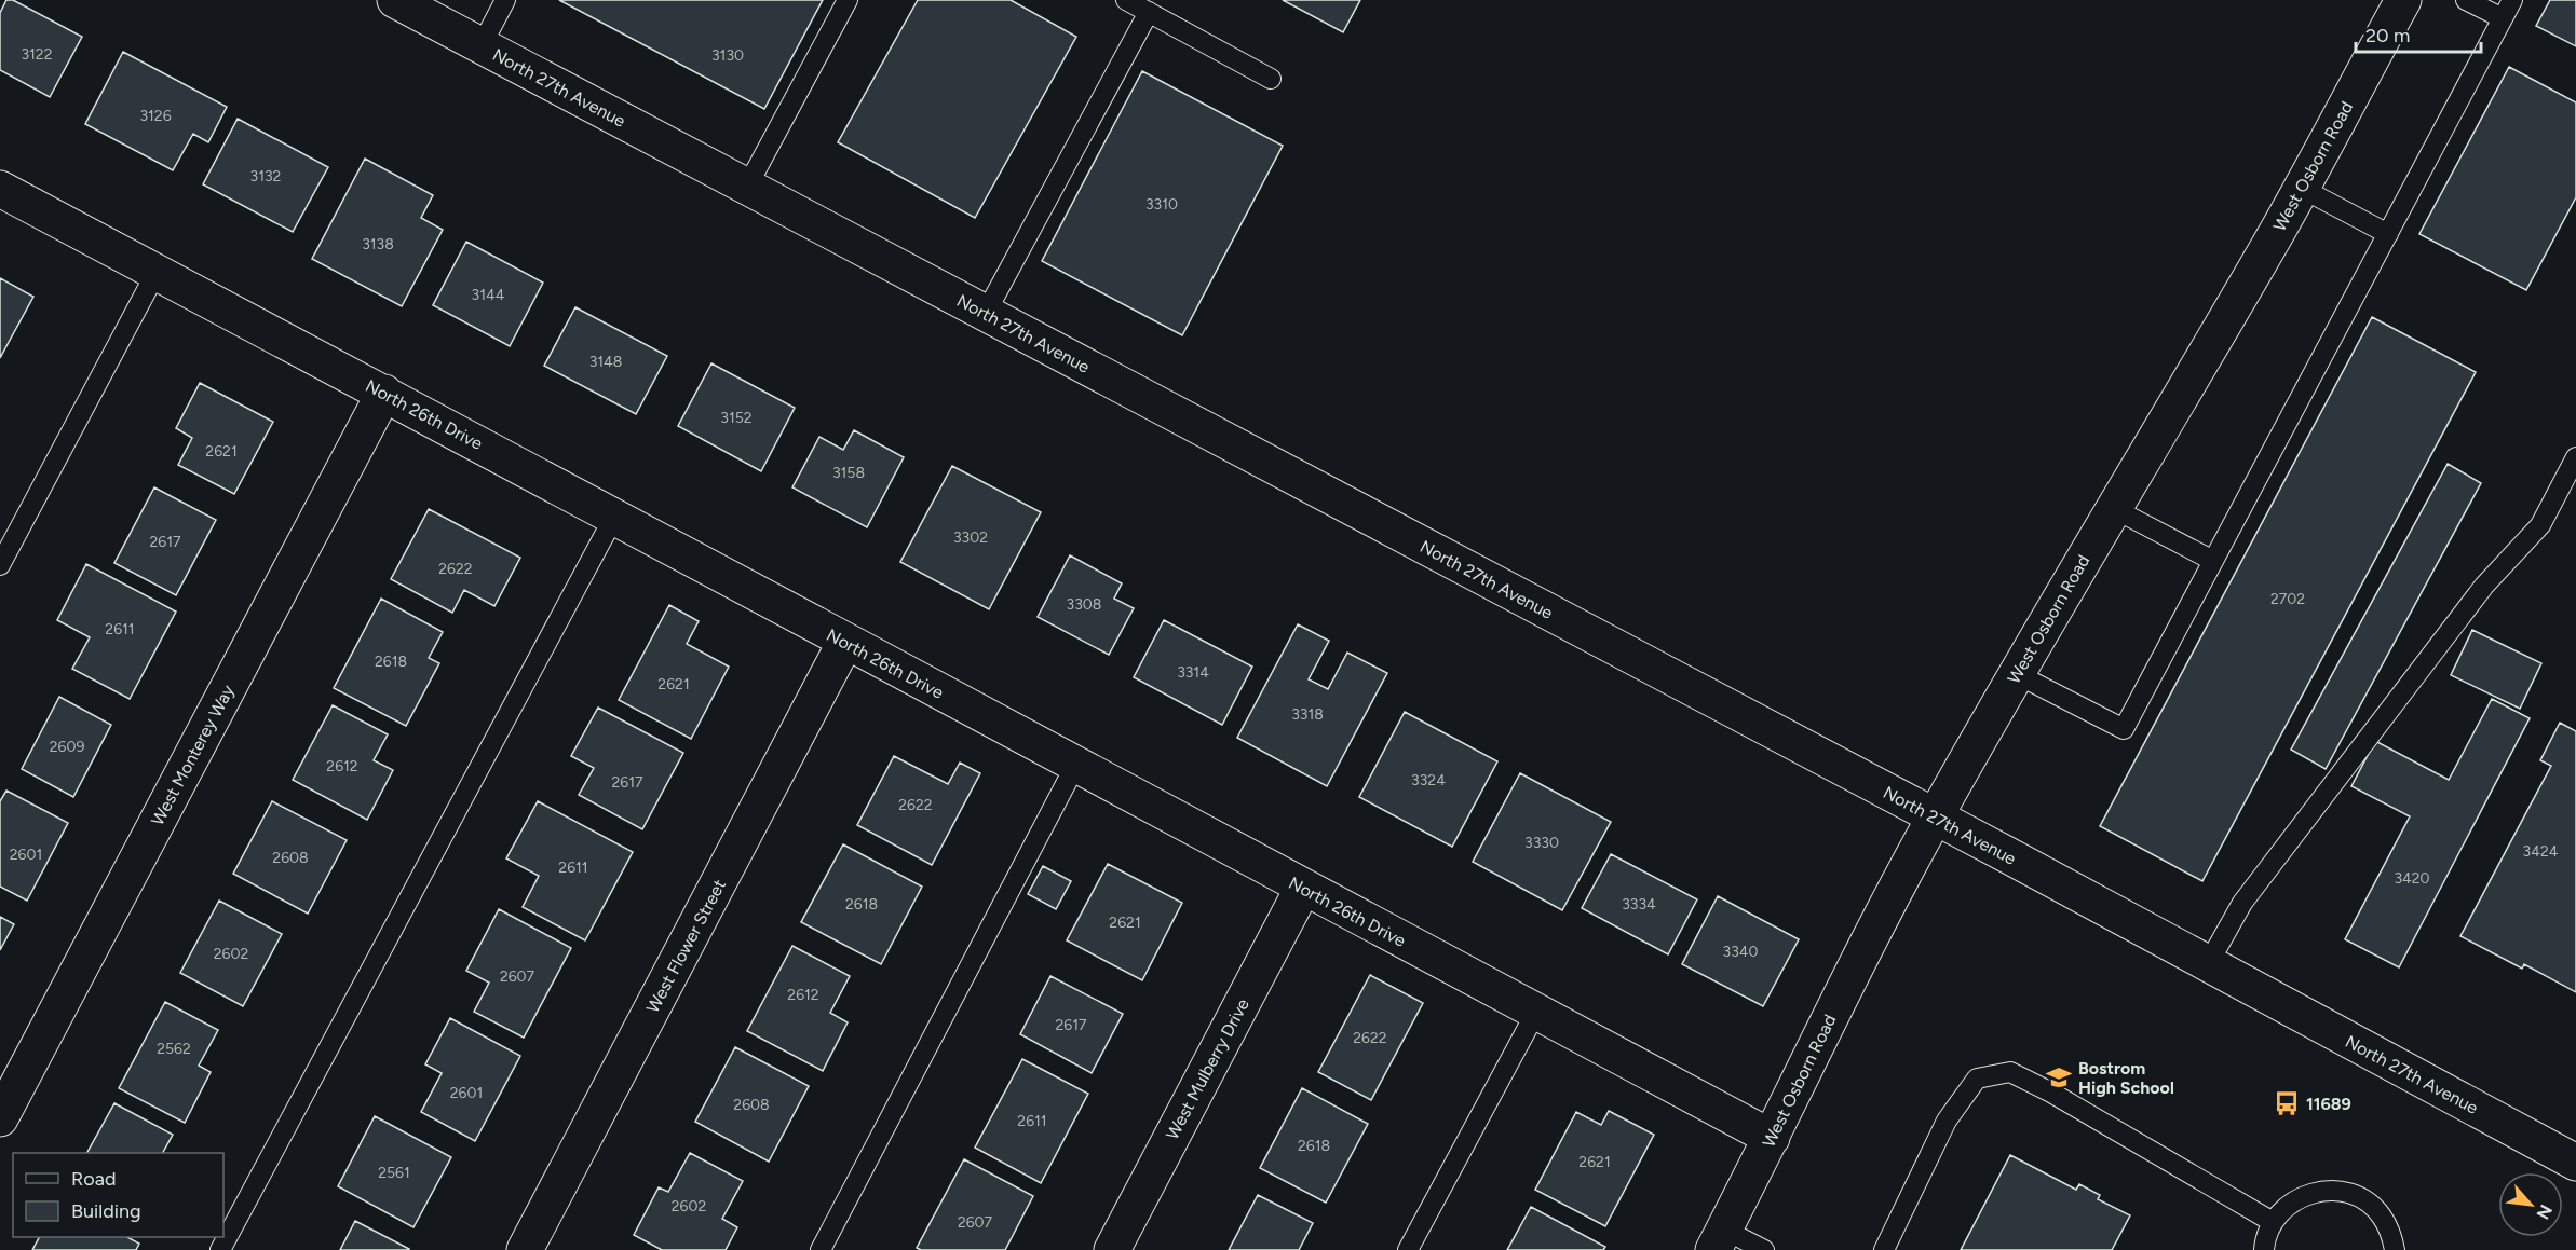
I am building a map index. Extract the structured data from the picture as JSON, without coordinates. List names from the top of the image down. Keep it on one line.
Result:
{"streets":{"street":["North 27th Avenue","West Osborn Road","North 26th Drive","West Monterey Way","West Flower Street","West Mulberry Drive"]},"crossings":[["North 27th Avenue","West Osborn Road"],["West Osborn Road","North 26th Drive"],["North 26th Drive","West Monterey Way"],["North 26th Drive","West Flower Street"],["North 26th Drive","West Mulberry Drive"]],"places":{"school or university":["Bostrom High School"],"bus stop":["11689"]},"house_numbers":["3122","3130","3126","3132","3310","3138","3144","3148","3152","2621","3158","3302","2617","2622","2702","3308","2611","2618","3314","2621","3318","2609","2612","3324","2617","2622","3330","3424","2601","2608","2611","3420","2618","3334","2621","3340","2602","2607","2612","2617","2622","2562","2601","2608","2611","2618","2621","2561","2602","2607"],"legend":["Road","Building"],"scale_bar":"20 m","north":"bottom right"}
